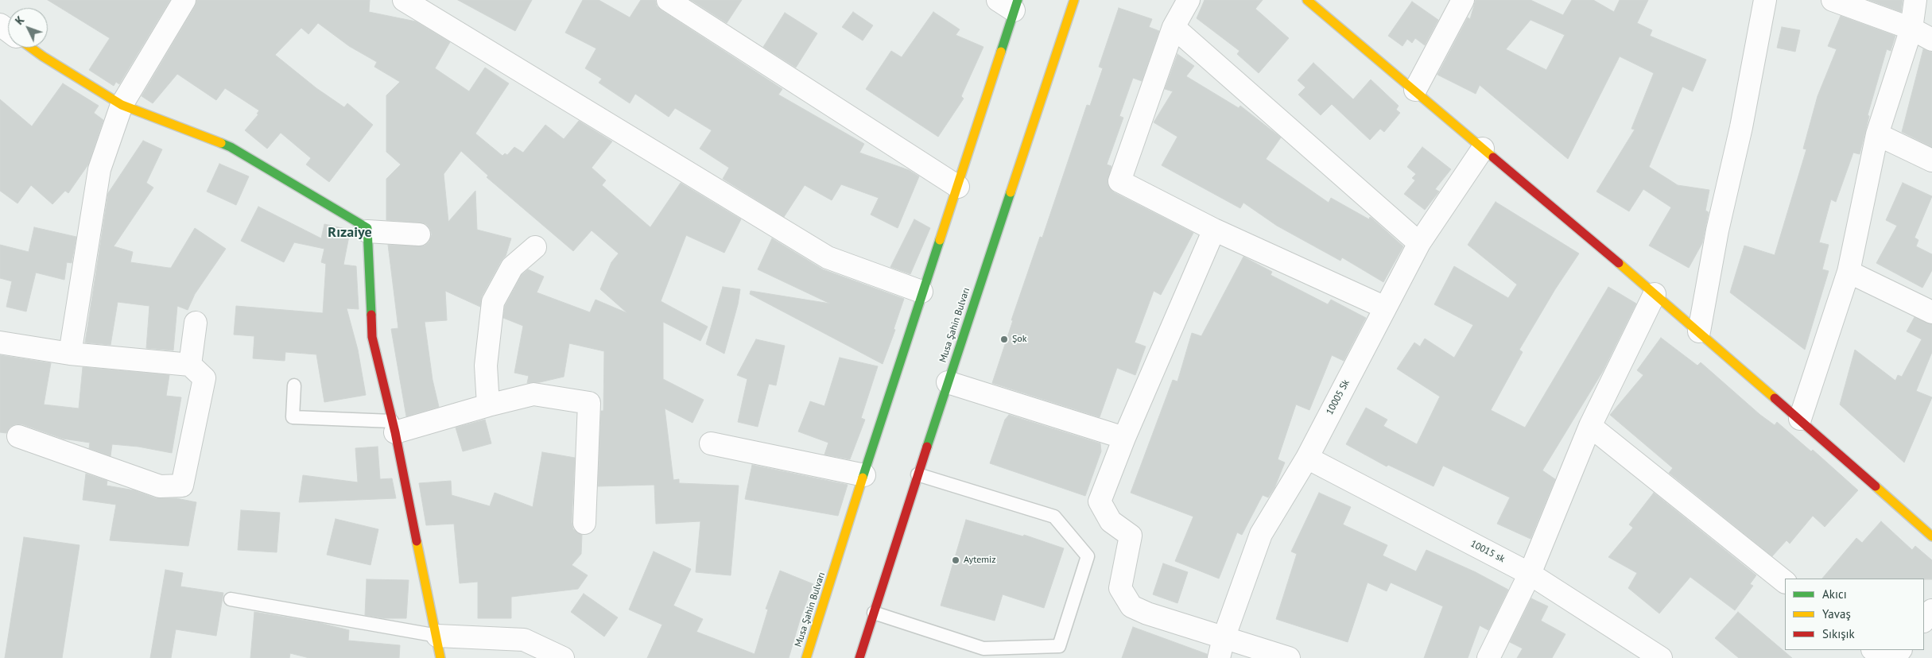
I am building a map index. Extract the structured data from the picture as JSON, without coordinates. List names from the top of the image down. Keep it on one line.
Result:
{"streets":{"street":["Musa Şahin Bulvarı","10005 Sk","10015 sk"]},"crossings":[["10005 Sk","10015 sk"]],"districts":["Rızaiye"],"places":["Şok","Aytemiz"],"legend":["Akıcı","Yavaş","Sıkışık"],"north":"top left"}
